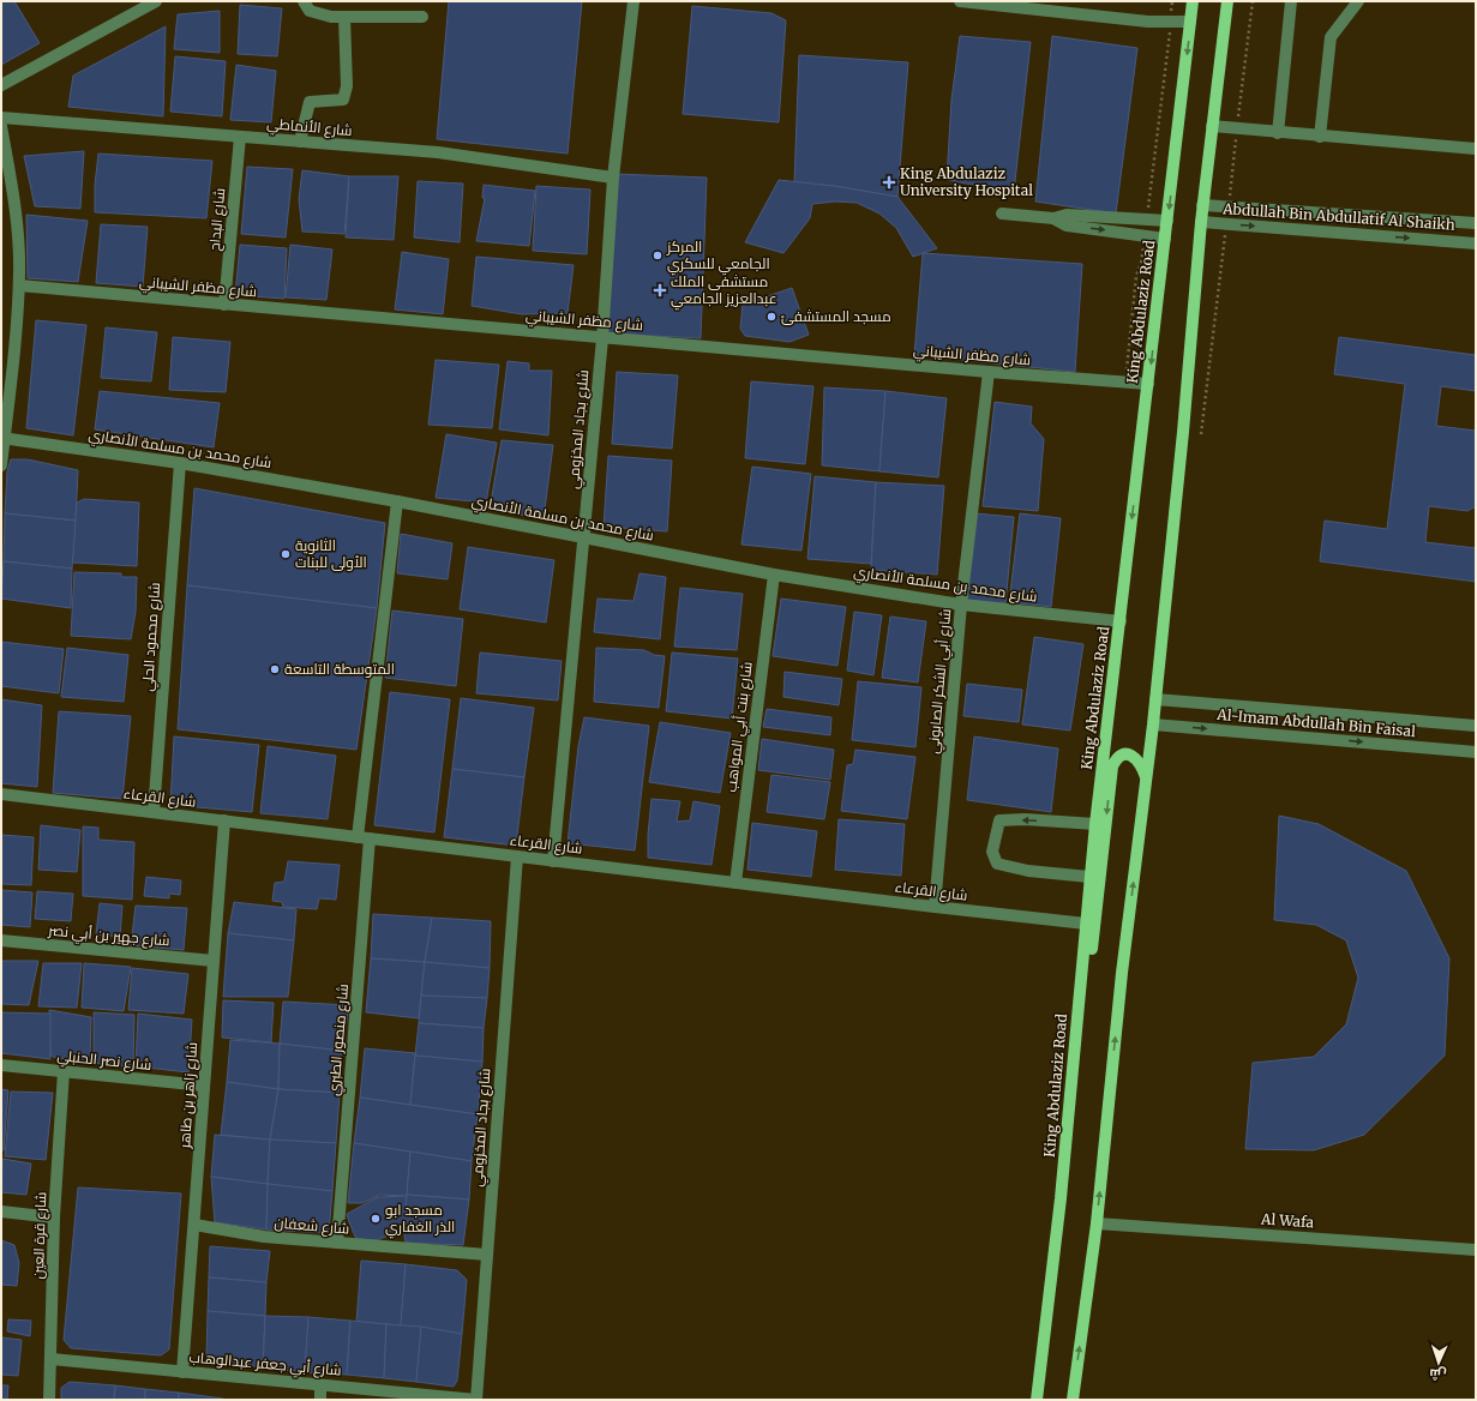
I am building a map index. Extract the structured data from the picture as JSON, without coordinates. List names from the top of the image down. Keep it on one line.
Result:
{"streets":{"main road":["King Abdulaziz Road"],"street":["شارع الأنماطي","Abdullah Bin Abdullatif Al Shaikh","شارع البداح","شارع مظفر الشيباني","شلرع بجاد المخزومي","شارع محمد بن مسلمة الأنصاري","شارع محمود الحلي","شارع أبي الشكر الصابوني","Al-Imam Abdullah Bin Faisal","شارع بنت أبي المواهب","شارع القرعاء","شارع جهير بن أبي نصر","شارع منصور الطبري","شارع نصر الحنبلي","شارع زاهر بن طاهر","شارع بجاد المخزومي","Al Wafa","شارع شعفان","شارع قرة العين","شارع أبي جعفر عبدالوهاب"]},"crossings":[["شارع الأنماطي","شارع البداح"],["شارع الأنماطي","شلرع بجاد المخزومي"],["شارع البداح","شارع مظفر الشيباني"],["شارع مظفر الشيباني","King Abdulaziz Road"],["شارع مظفر الشيباني","شلرع بجاد المخزومي"],["شارع مظفر الشيباني","شارع أبي الشكر الصابوني"],["King Abdulaziz Road","شارع محمد بن مسلمة الأنصاري"],["King Abdulaziz Road","شارع القرعاء"],["شلرع بجاد المخزومي","شارع محمد بن مسلمة الأنصاري"],["شلرع بجاد المخزومي","شارع القرعاء"],["شارع محمد بن مسلمة الأنصاري","شارع محمود الحلي"],["شارع محمد بن مسلمة الأنصاري","شارع أبي الشكر الصابوني"],["شارع محمد بن مسلمة الأنصاري","شارع بنت أبي المواهب"],["شارع محمد بن مسلمة الأنصاري","شارع منصور الطبري"],["شارع محمود الحلي","شارع القرعاء"],["شارع أبي الشكر الصابوني","شارع القرعاء"],["شارع بنت أبي المواهب","شارع القرعاء"],["شارع القرعاء","شارع منصور الطبري"],["شارع القرعاء","شارع زاهر بن طاهر"],["شارع القرعاء","شارع بجاد المخزومي"],["شارع جهير بن أبي نصر","شارع زاهر بن طاهر"],["شارع منصور الطبري","شارع شعفان"],["شارع نصر الحنبلي","شارع زاهر بن طاهر"],["شارع نصر الحنبلي","شارع قرة العين"],["شارع زاهر بن طاهر","شارع شعفان"],["شارع زاهر بن طاهر","شارع أبي جعفر عبدالوهاب"],["شارع بجاد المخزومي","شارع شعفان"],["شارع بجاد المخزومي","شارع أبي جعفر عبدالوهاب"],["شارع قرة العين","شارع أبي جعفر عبدالوهاب"]],"places":{"health":["King Abdulaziz University Hospital","مستشفى الملك عبدالعزيز الجامعي"],"other":["المركز الجامعي للسكري","مسجد المستشفئ","الثانوية الأولى للبنات","المتوسطة التاسعة","مسجد ابو الذر الغفاري"]},"north":"bottom"}
